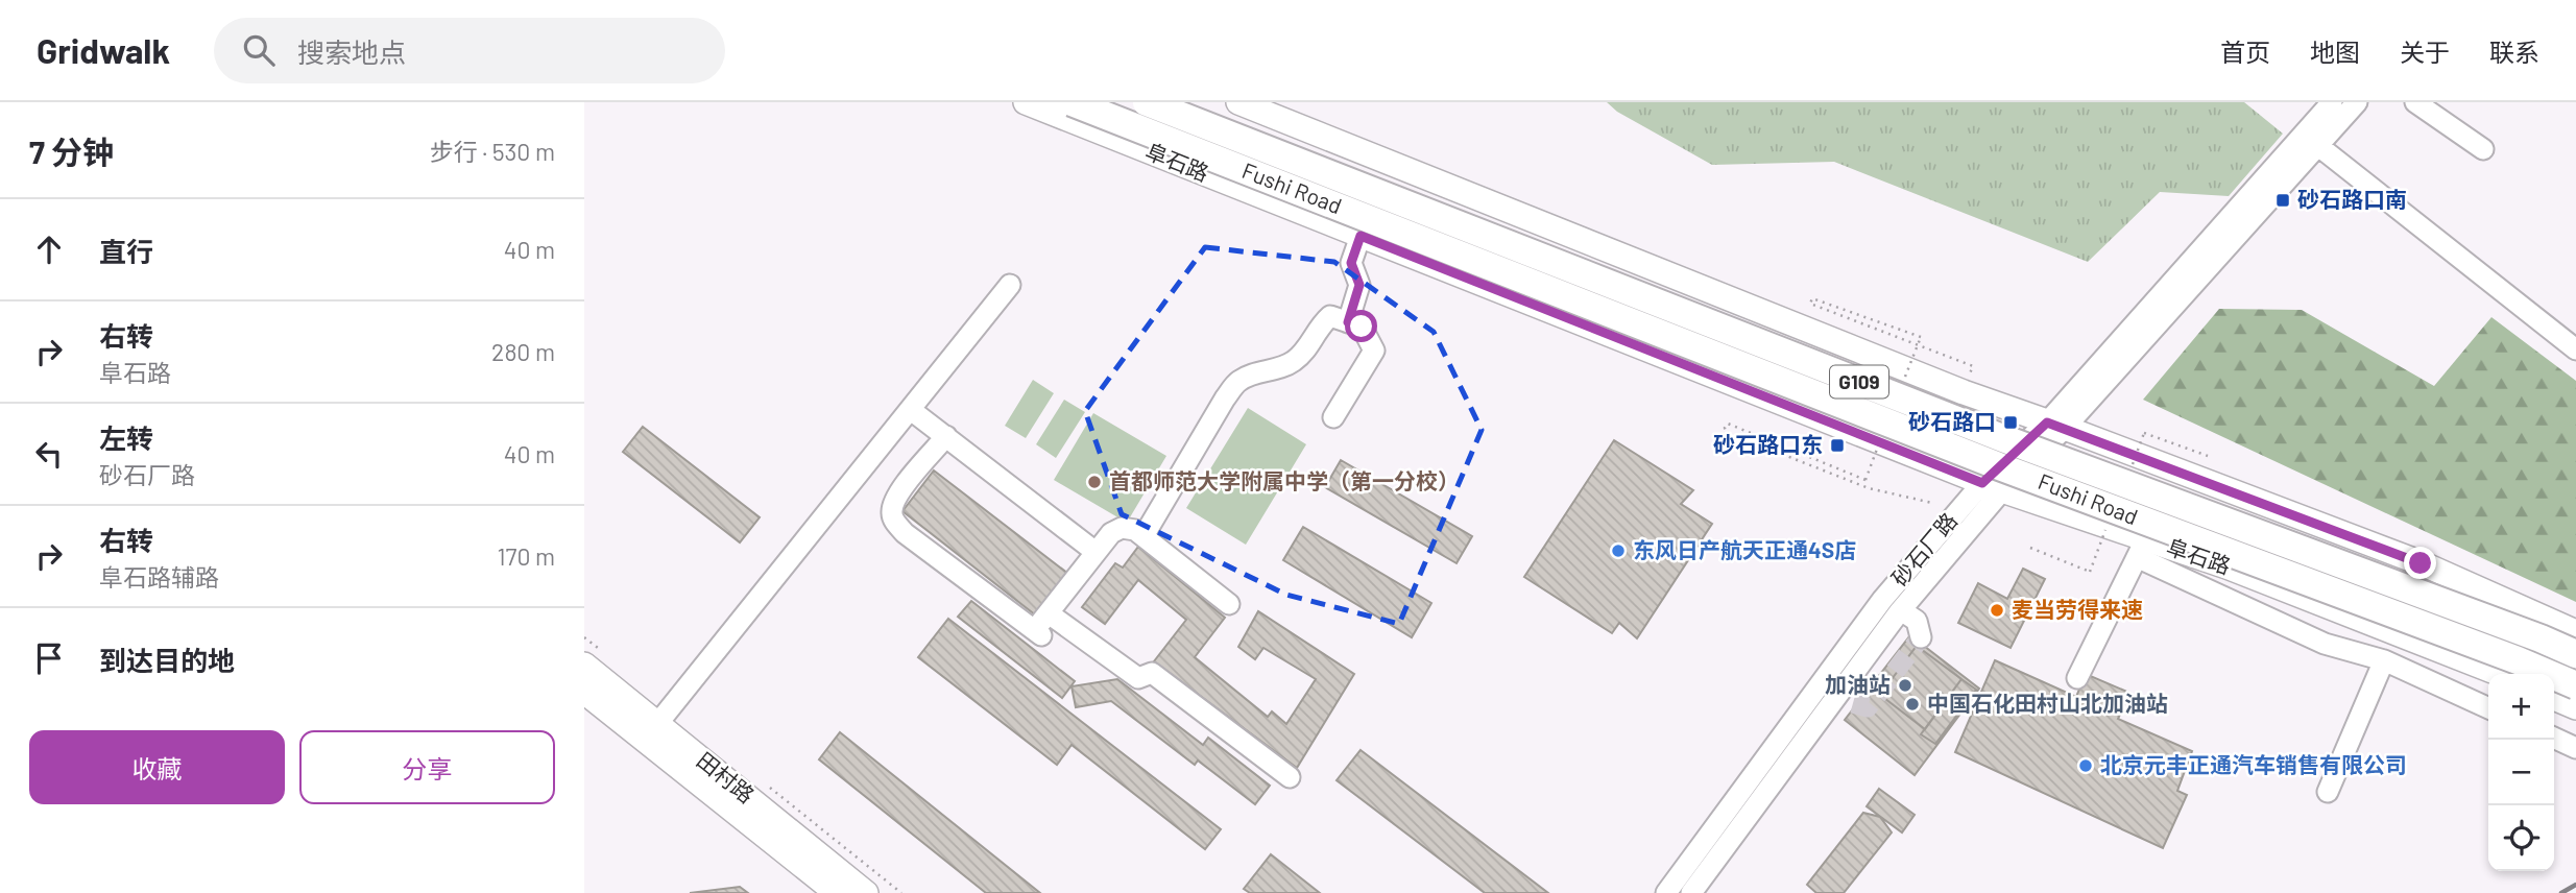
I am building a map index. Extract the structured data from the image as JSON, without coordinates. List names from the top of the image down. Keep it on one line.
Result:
{"streets":{"highway":["Fushi Road","G109"],"main road":["阜石路","田村路"],"street":["砂石厂路"]},"crossings":[["阜石路","砂石厂路"]],"places":{"transit":["砂石路口南","砂石路口","砂石路口东"],"other":["首都师范大学附属中学（第一分校）","东风日产航天正通4S店","麦当劳得来速","加油站","中国石化田村山北加油站","北京元丰正通汽车销售有限公司"]},"page":{"header":"Gridwalk","search":"搜索地点","nav":["首页","地图","关于","联系"],"heading":["7 分钟","步行 · 530 m"],"list":[["直行","40 m"],["右转","阜石路","280 m"],["左转","砂石厂路","40 m"],["右转","阜石路辅路","170 m"],"到达目的地"],"map_buttons":["+","−"],"buttons":["收藏","分享"]}}
